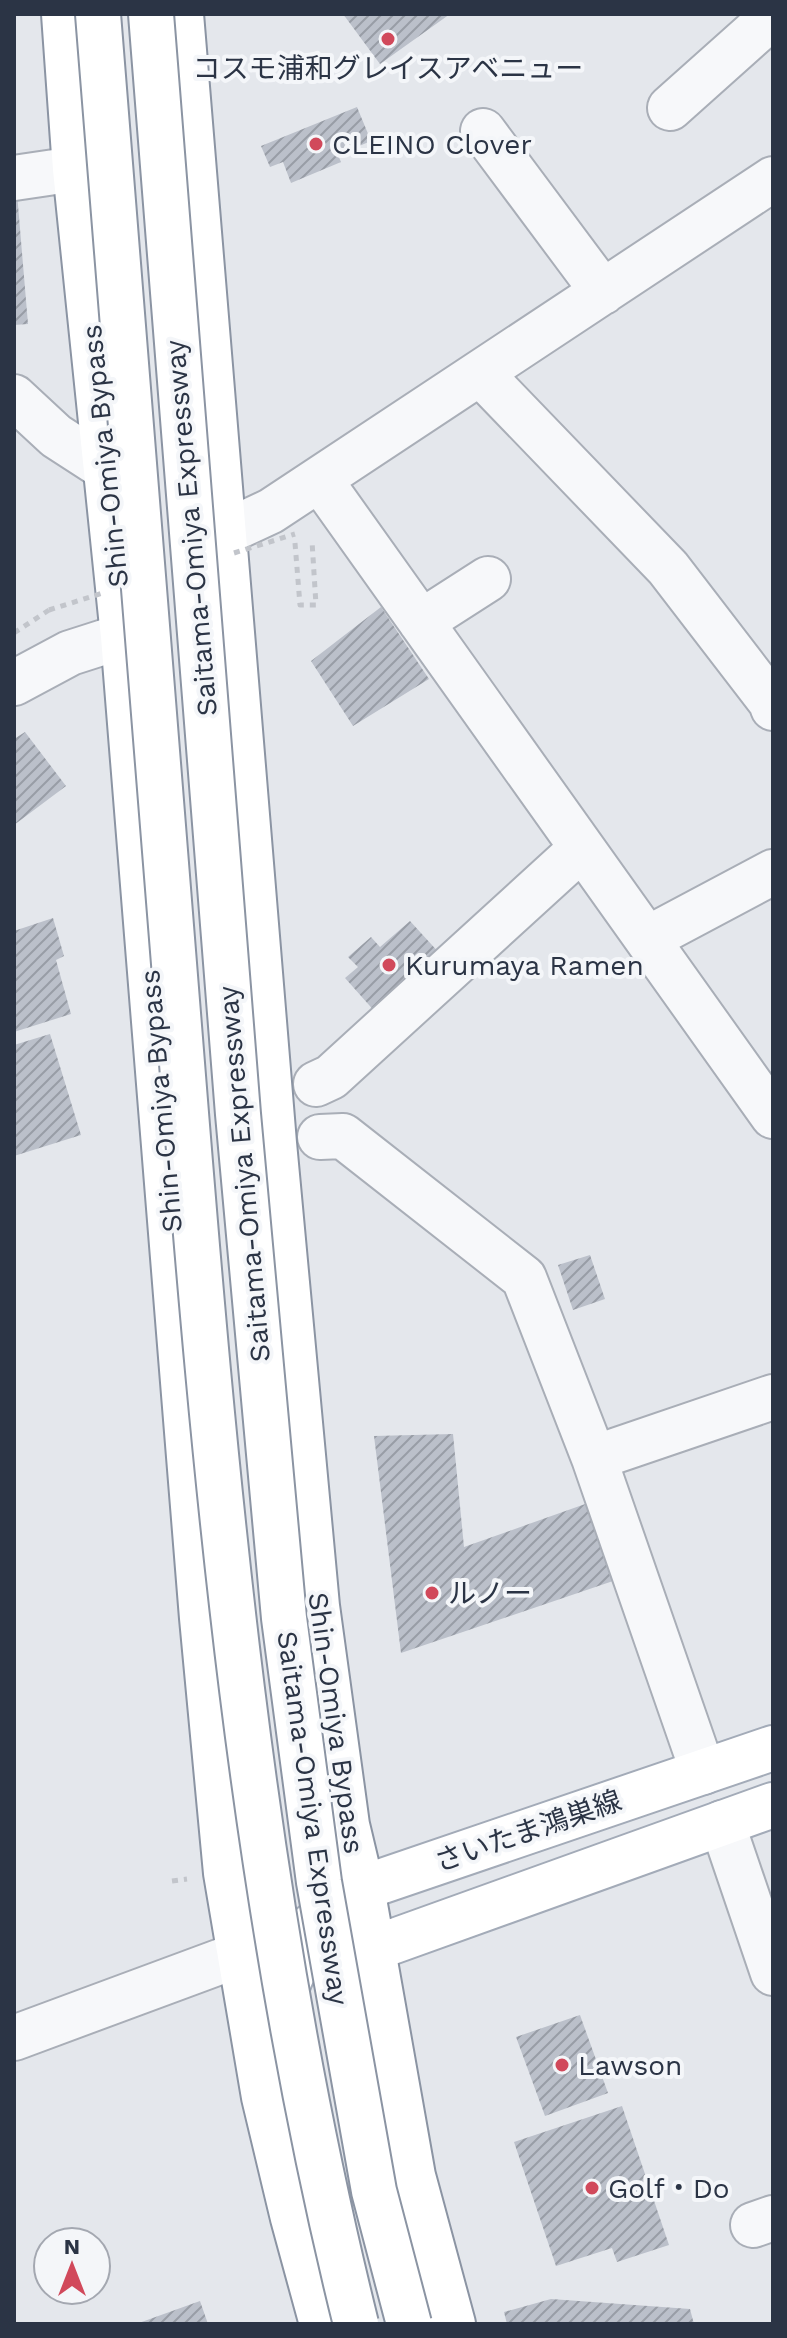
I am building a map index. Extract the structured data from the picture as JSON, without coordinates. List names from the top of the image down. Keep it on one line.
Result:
{"streets":{"main road":["Shin-Omiya Bypass","Saitama-Omiya Expressway","さいたま鴻巣線"]},"crossings":[["Shin-Omiya Bypass","さいたま鴻巣線"]],"places":["コスモ浦和グレイスアベニュー","CLEINO Clover","Kurumaya Ramen","ルノー","Lawson","Golf・Do"],"north":"top"}
